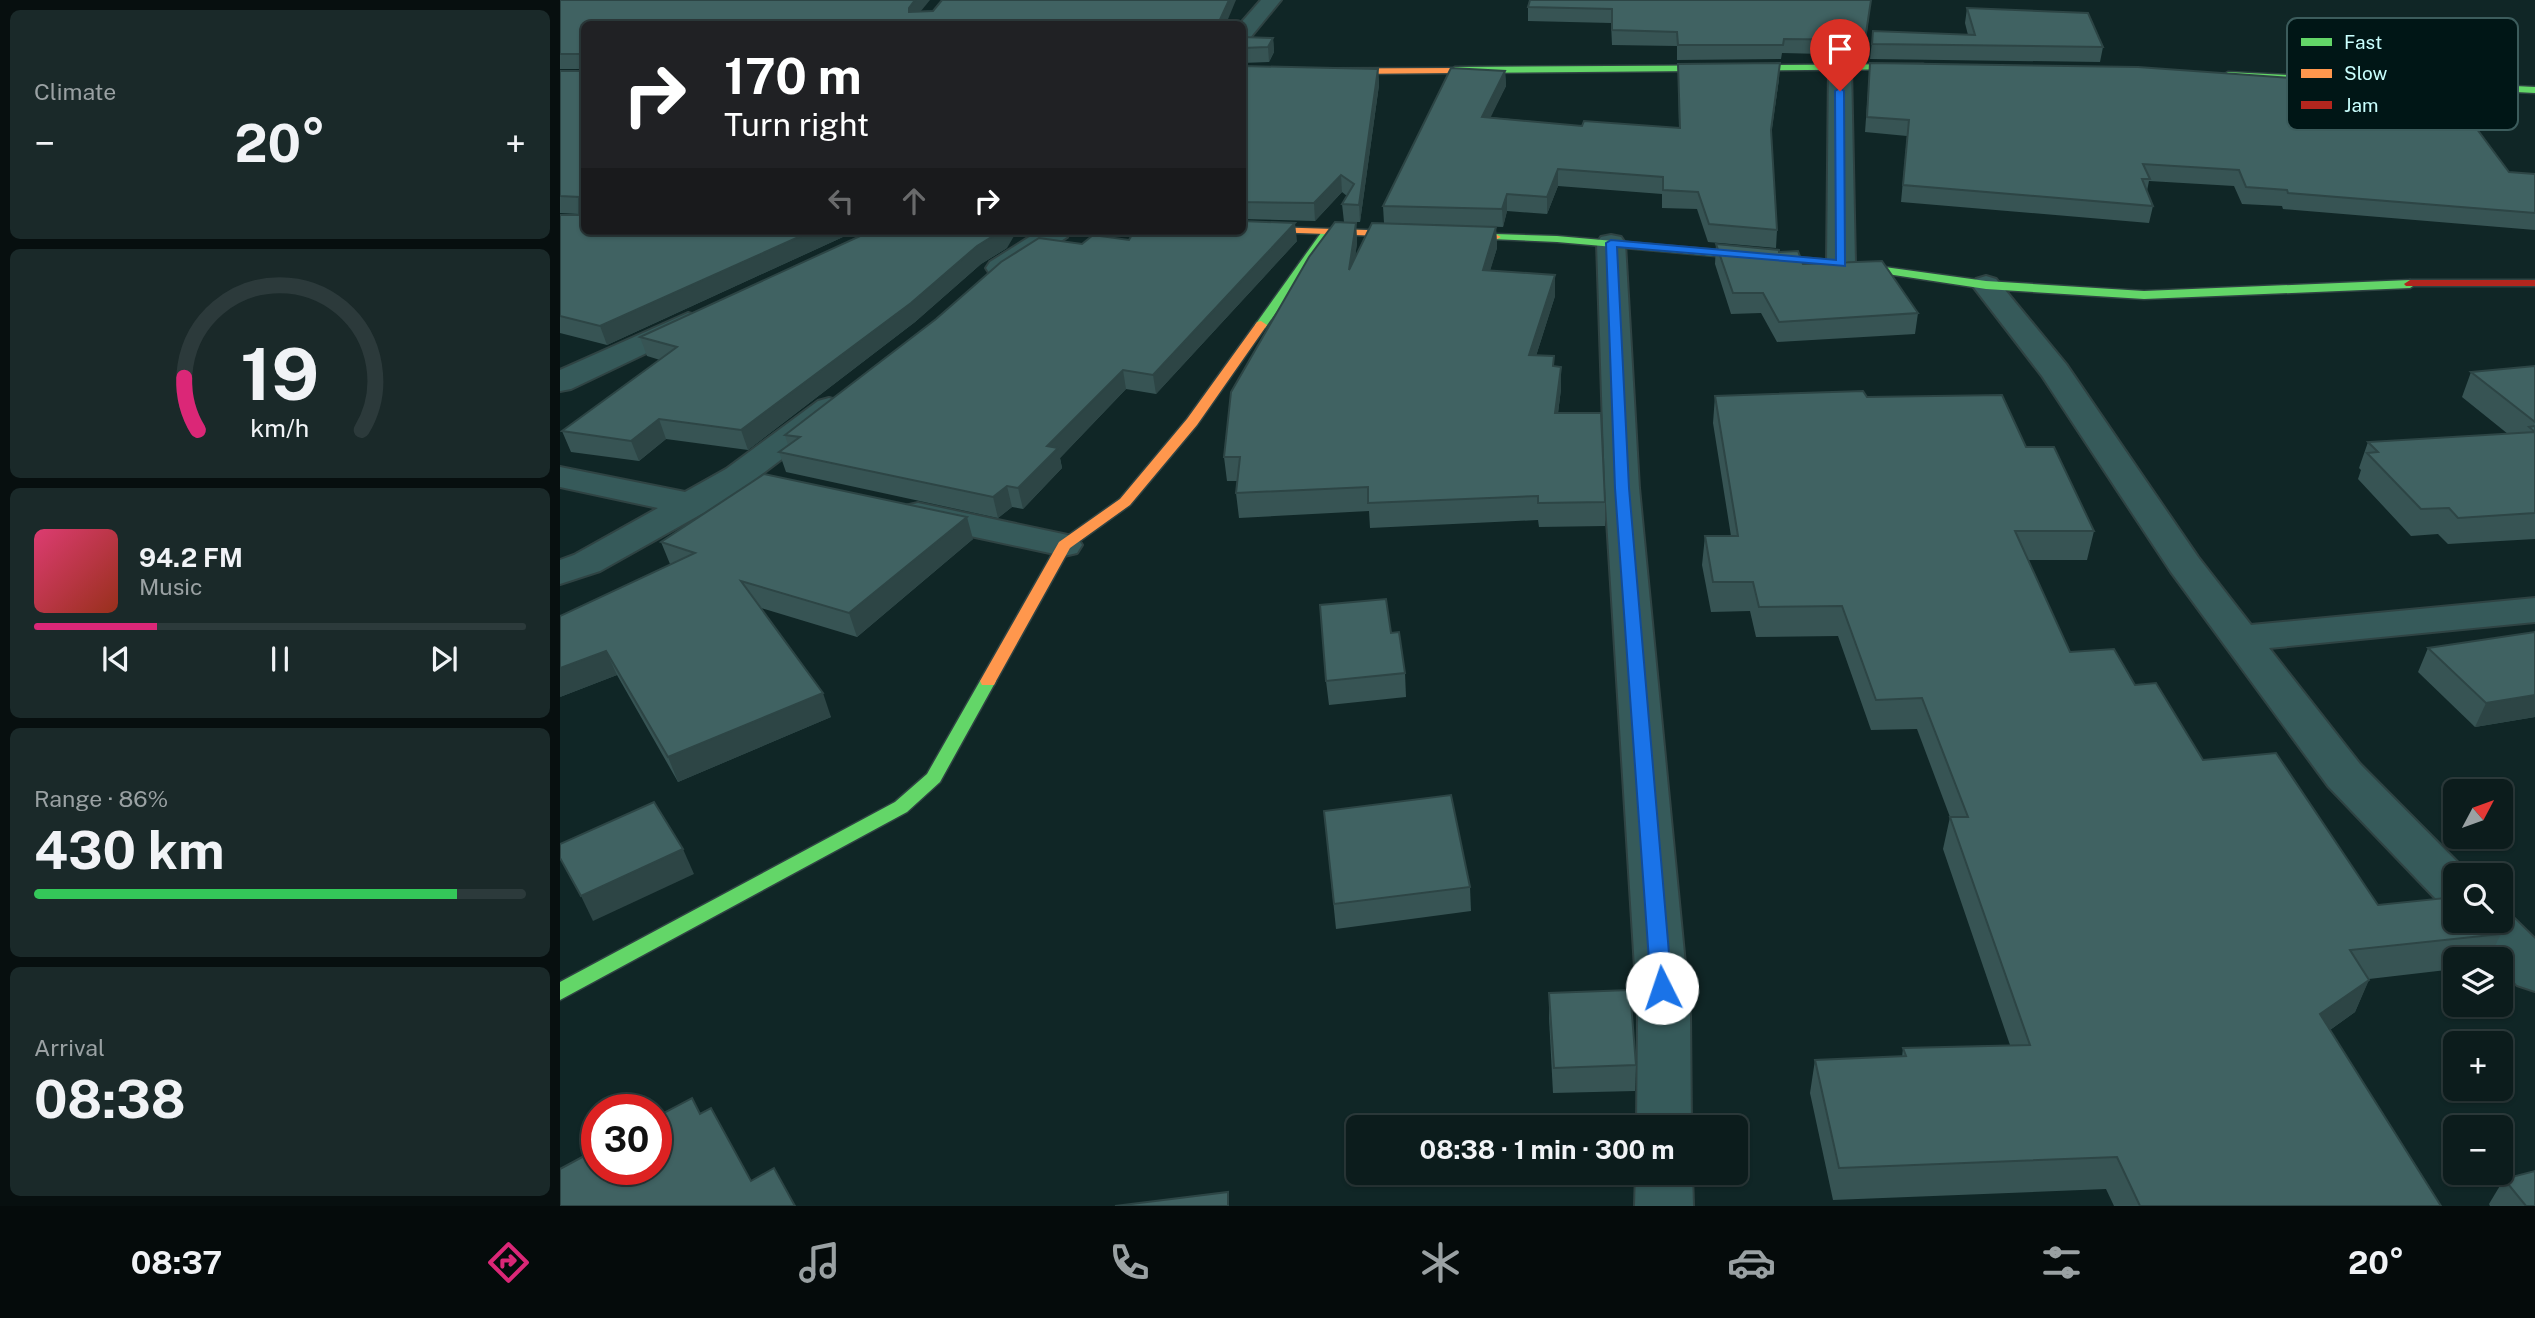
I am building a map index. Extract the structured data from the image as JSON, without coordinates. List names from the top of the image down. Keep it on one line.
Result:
{"legend":["Fast","Slow","Jam"],"north":"top right","page":{"tile":["Climate",["Range · 86%","430 km"],["Arrival","08:38"]],"turn":["170 m","Turn right"],"heat":["−","20°","+"],"song":["94.2 FM","Music"],"map_buttons":["+","−"],"limit":"30","trip":"08:38 · 1 min · 300 m","tabs":["08:37","20°"],"gauge":["19","km/h"]}}
